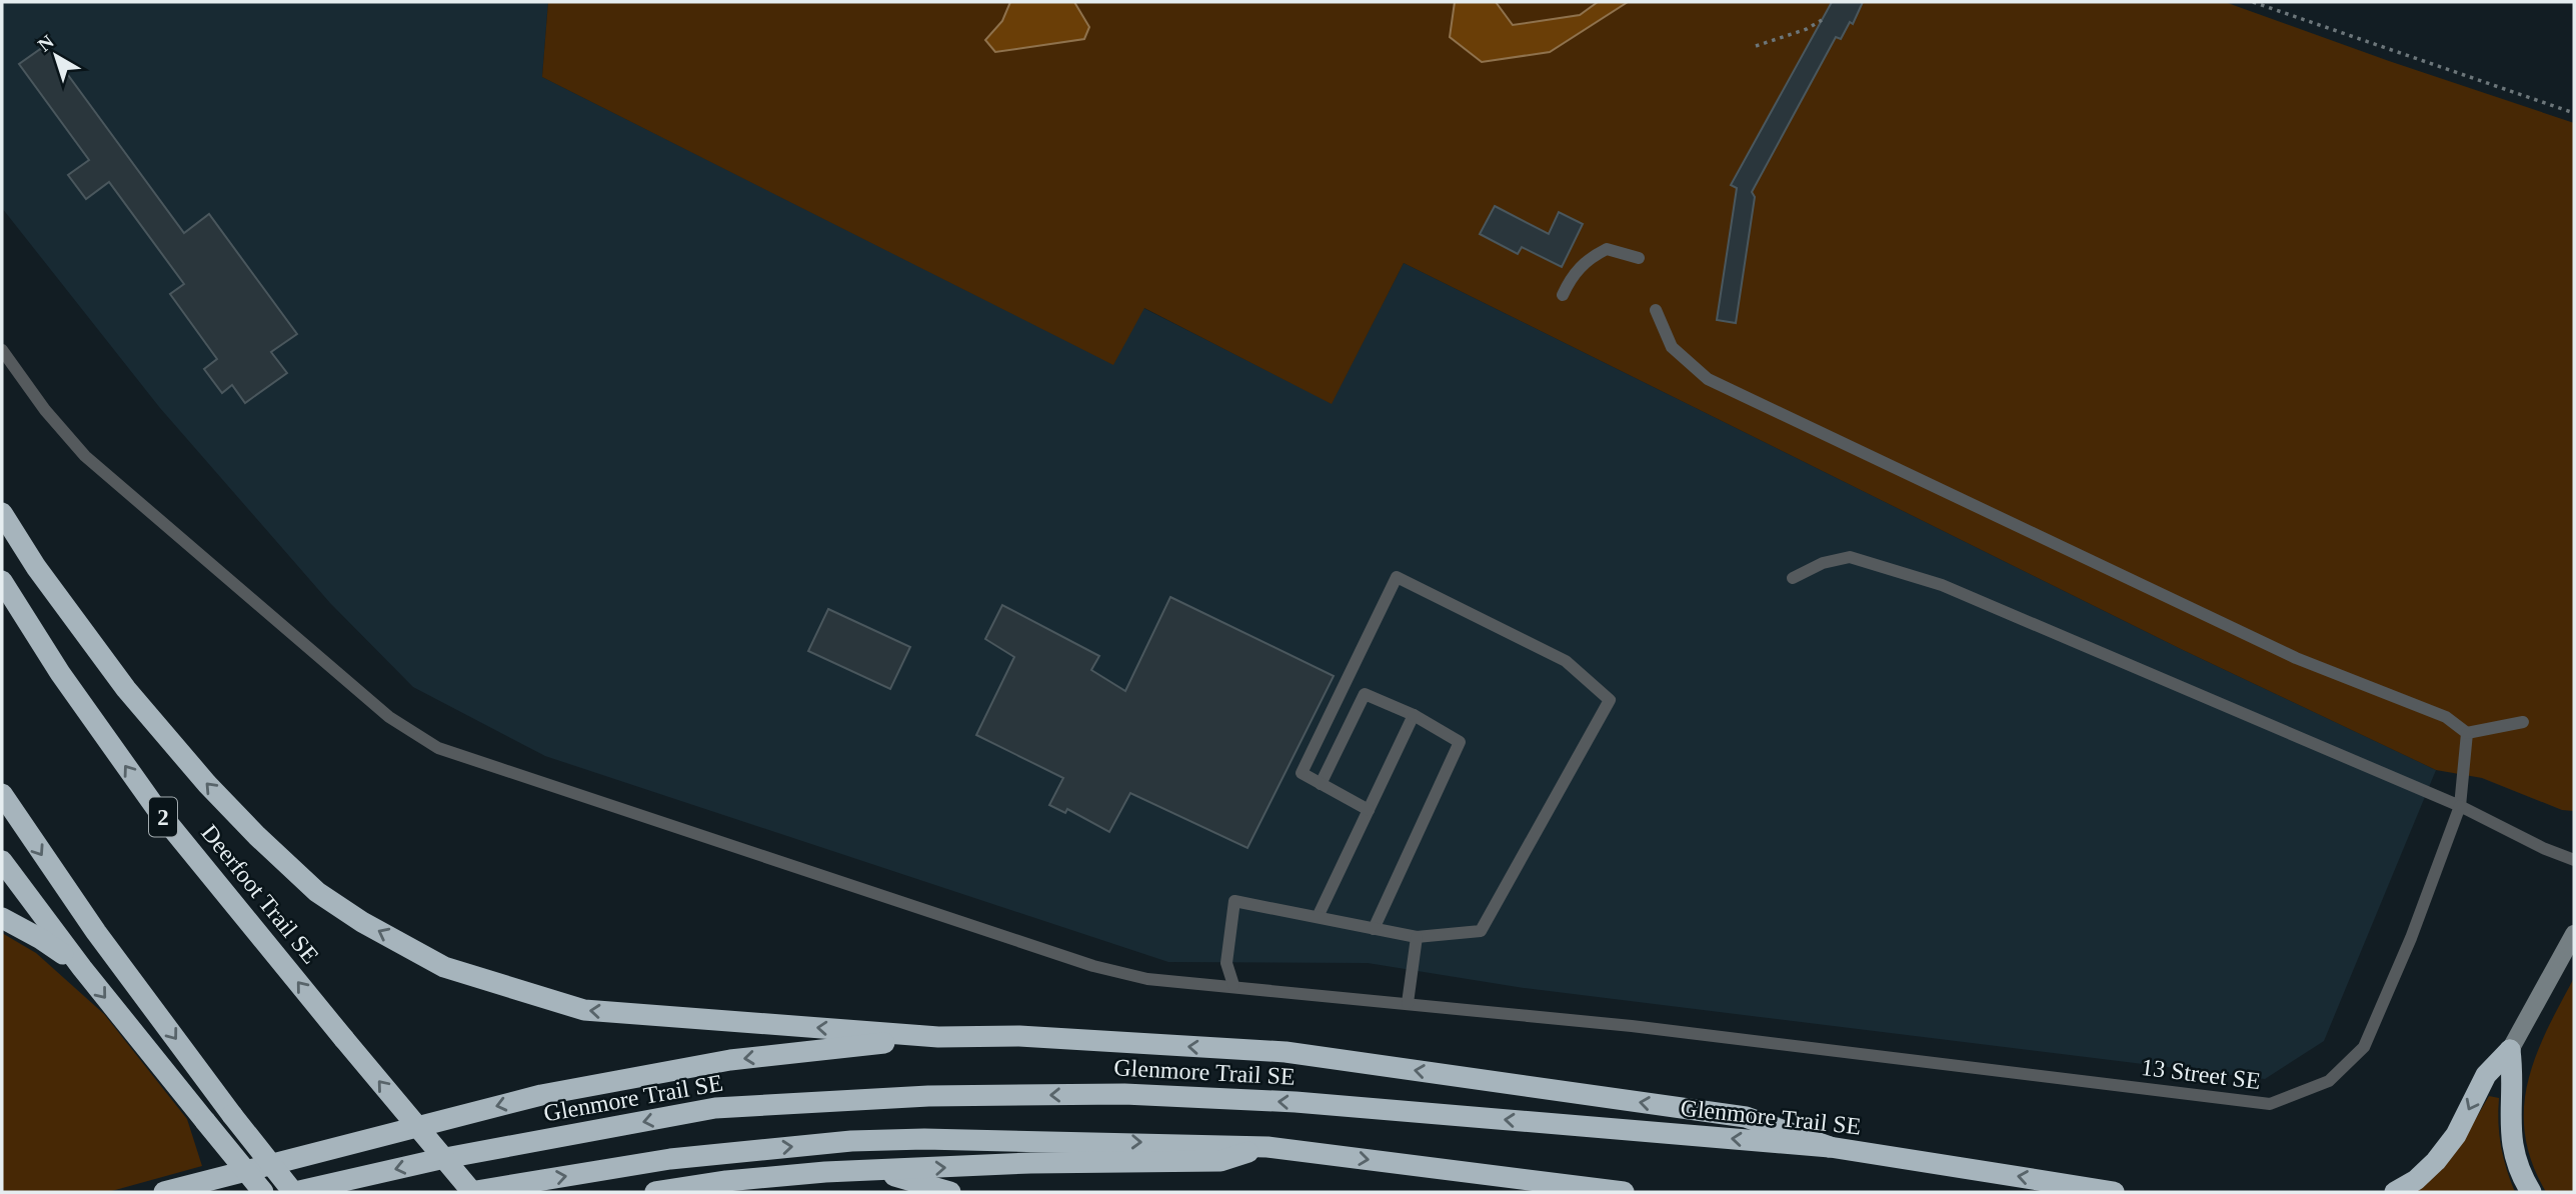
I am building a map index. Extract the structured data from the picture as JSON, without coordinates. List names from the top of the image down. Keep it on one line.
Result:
{"streets":{"highway":["2","Deerfoot Trail SE","Glenmore Trail SE"],"lane":["13 Street SE"]},"north":"top left"}
